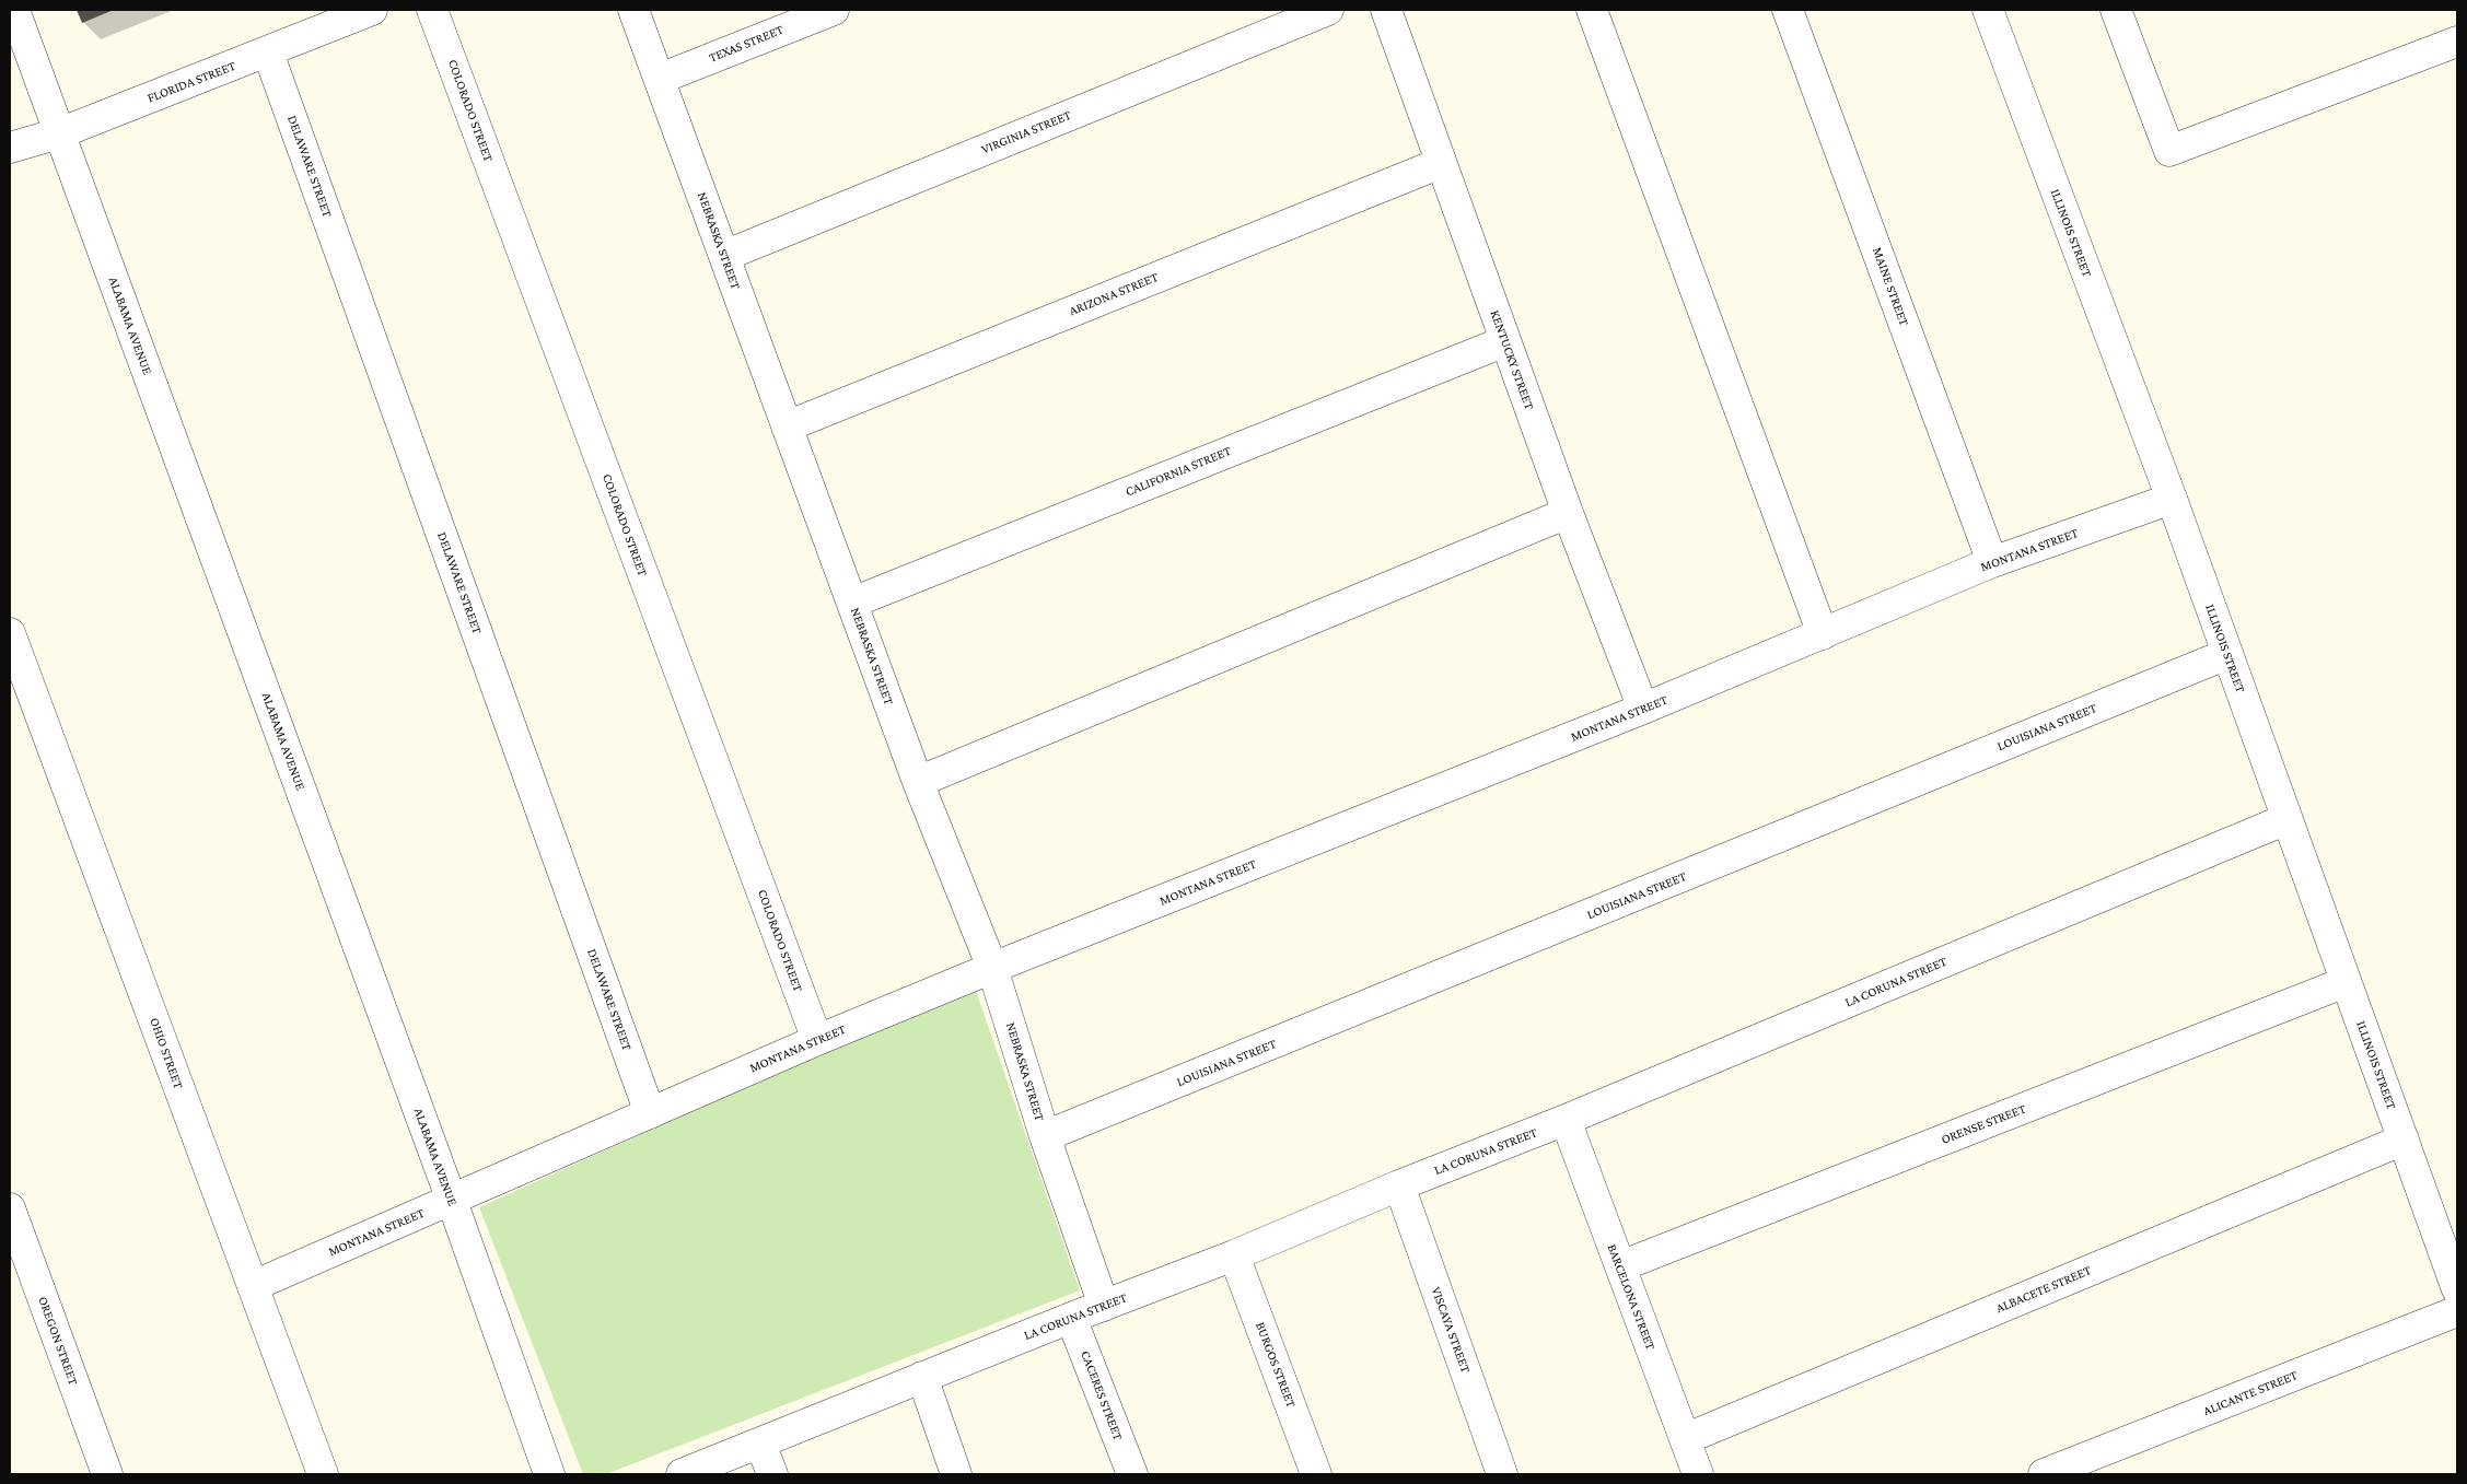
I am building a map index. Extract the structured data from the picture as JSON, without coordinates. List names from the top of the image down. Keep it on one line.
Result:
{"streets":{"street":["TEXAS STREET","FLORIDA STREET","COLORADO STREET","VIRGINIA STREET","DELAWARE STREET","ILLINOIS STREET","NEBRASKA STREET","MAINE STREET","ARIZONA STREET","ALABAMA AVENUE","KENTUCKY STREET","CALIFORNIA STREET","MONTANA STREET","LOUISIANA STREET","LA CORUNA STREET","OHIO STREET","ORENSE STREET","ALBACETE STREET","BARCELONA STREET","VISCAYA STREET","OREGON STREET","BURGOS STREET","ALICANTE STREET","CACERES STREET"]},"crossings":[["TEXAS STREET","NEBRASKA STREET"],["FLORIDA STREET","DELAWARE STREET"],["FLORIDA STREET","ALABAMA AVENUE"],["COLORADO STREET","MONTANA STREET"],["VIRGINIA STREET","NEBRASKA STREET"],["DELAWARE STREET","MONTANA STREET"],["ILLINOIS STREET","MONTANA STREET"],["ILLINOIS STREET","LOUISIANA STREET"],["ILLINOIS STREET","LA CORUNA STREET"],["ILLINOIS STREET","ORENSE STREET"],["ILLINOIS STREET","ALBACETE STREET"],["NEBRASKA STREET","ARIZONA STREET"],["NEBRASKA STREET","CALIFORNIA STREET"],["NEBRASKA STREET","MONTANA STREET"],["NEBRASKA STREET","LOUISIANA STREET"],["NEBRASKA STREET","LA CORUNA STREET"],["MAINE STREET","MONTANA STREET"],["ARIZONA STREET","KENTUCKY STREET"],["ALABAMA AVENUE","MONTANA STREET"],["KENTUCKY STREET","CALIFORNIA STREET"],["KENTUCKY STREET","MONTANA STREET"],["MONTANA STREET","OHIO STREET"],["LA CORUNA STREET","BARCELONA STREET"],["LA CORUNA STREET","VISCAYA STREET"],["LA CORUNA STREET","BURGOS STREET"],["LA CORUNA STREET","CACERES STREET"],["ORENSE STREET","BARCELONA STREET"],["ALBACETE STREET","BARCELONA STREET"]]}
